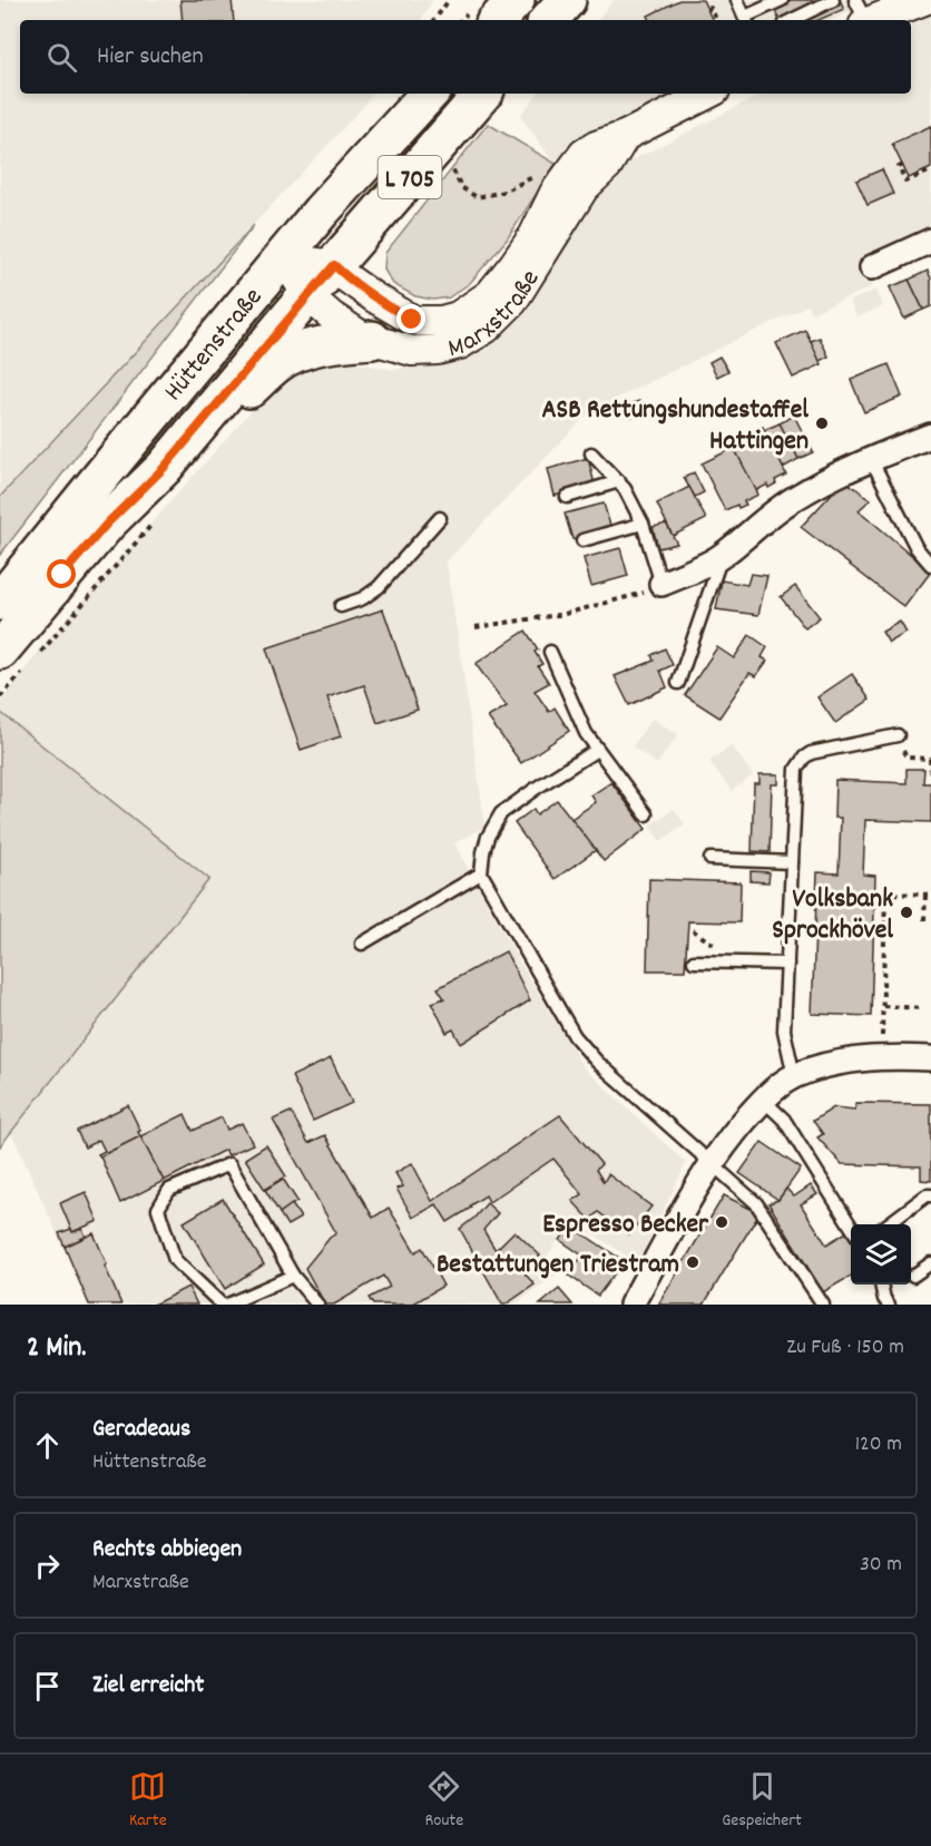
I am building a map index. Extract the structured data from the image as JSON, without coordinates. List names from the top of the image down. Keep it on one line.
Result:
{"streets":{"main road":["L 705","Hüttenstraße"],"street":["Marxstraße"]},"crossings":[["L 705","Marxstraße"],["L 705","Hüttenstraße"],["Marxstraße","Hüttenstraße"]],"places":["ASB Rettungshundestaffel Hattingen","Volksbank Sprockhövel","Espresso Becker","Bestattungen Triestram"],"page":{"search":"Hier suchen","heading":["2 Min.","Zu Fuß · 150 m"],"list":[["Geradeaus","Hüttenstraße","120 m"],["Rechts abbiegen","Marxstraße","30 m"],"Ziel erreicht"],"nav":["Karte","Route","Gespeichert"]}}
